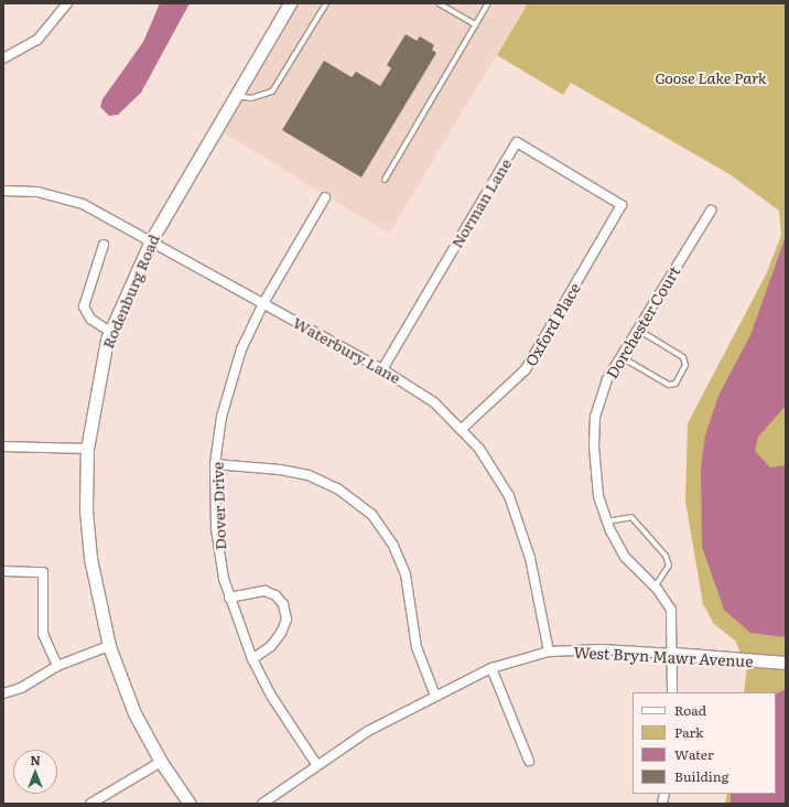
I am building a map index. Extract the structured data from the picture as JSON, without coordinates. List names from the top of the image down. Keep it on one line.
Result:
{"streets":{"street":["Norman Lane","Rodenburg Road","Dorchester Court","Oxford Place","Waterbury Lane","Dover Drive","West Bryn Mawr Avenue"]},"crossings":[["Norman Lane","Oxford Place"],["Norman Lane","Waterbury Lane"],["Rodenburg Road","Waterbury Lane"],["Dorchester Court","West Bryn Mawr Avenue"],["Oxford Place","Waterbury Lane"],["Waterbury Lane","Dover Drive"],["Waterbury Lane","West Bryn Mawr Avenue"],["Dover Drive","West Bryn Mawr Avenue"]],"parks":["Goose Lake Park"],"legend":["Road","Park","Water","Building"],"north":"top"}
